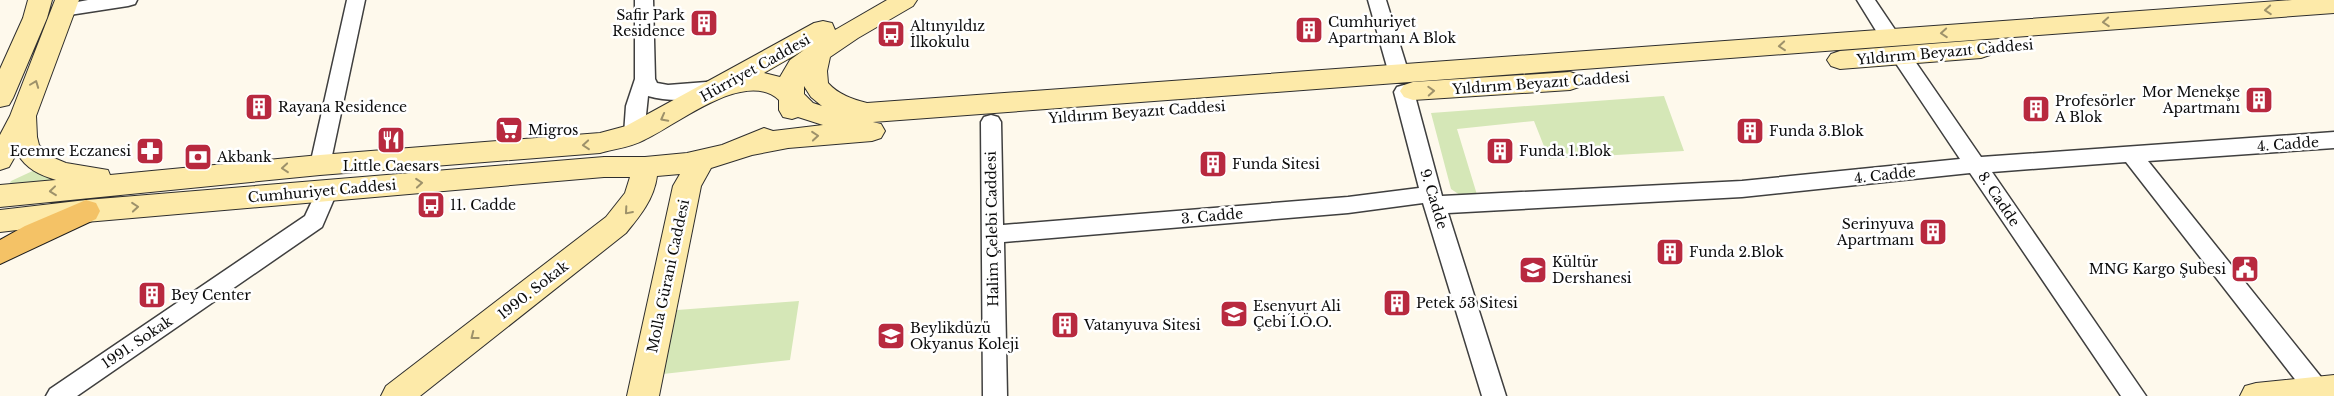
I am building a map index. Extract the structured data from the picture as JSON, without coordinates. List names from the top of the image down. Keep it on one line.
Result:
{"streets":{"main road":["Yıldırım Beyazıt Caddesi","Hürriyet Caddesi","Cumhuriyet Caddesi","Molla Gürani Caddesi","1990. Sokak"],"street":["4. Cadde","9. Cadde","8. Cadde","3. Cadde","Halim Çelebi Caddesi","1991. Sokak"]},"crossings":[["Yıldırım Beyazıt Caddesi","Hürriyet Caddesi"],["Yıldırım Beyazıt Caddesi","Cumhuriyet Caddesi"],["Yıldırım Beyazıt Caddesi","9. Cadde"],["Yıldırım Beyazıt Caddesi","8. Cadde"],["Yıldırım Beyazıt Caddesi","Halim Çelebi Caddesi"],["Hürriyet Caddesi","Cumhuriyet Caddesi"],["4. Cadde","9. Cadde"],["4. Cadde","8. Cadde"],["4. Cadde","3. Cadde"],["Cumhuriyet Caddesi","Molla Gürani Caddesi"],["Cumhuriyet Caddesi","1990. Sokak"],["Cumhuriyet Caddesi","1991. Sokak"],["9. Cadde","3. Cadde"],["3. Cadde","Halim Çelebi Caddesi"]],"one_way":["1990. Sokak"],"places":{"building":["Safir Park Residence","Cumhuriyet Apartmanı A Blok","Mor Menekşe Apartmanı","Rayana Residence","Profesörler A Blok","Funda 3.Blok","Funda 1.Blok","Funda Sitesi","Serinyuva Apartmanı","Funda 2.Blok","Bey Center","Petek 53 Sitesi","Vatanyuva Sitesi"],"bus stop":["Altınyıldız İlkokulu","11. Cadde"],"supermarket":["Migros"],"restaurant":["Little Caesars"],"pharmacy":["Ecemre Eczanesi"],"bank":["Akbank"],"public building":["MNG Kargo Şubesi"],"school or university":["Kültür Dershanesi","Esenyurt Ali Çebi İ.Ö.O.","Beylikdüzü Okyanus Koleji"]}}
